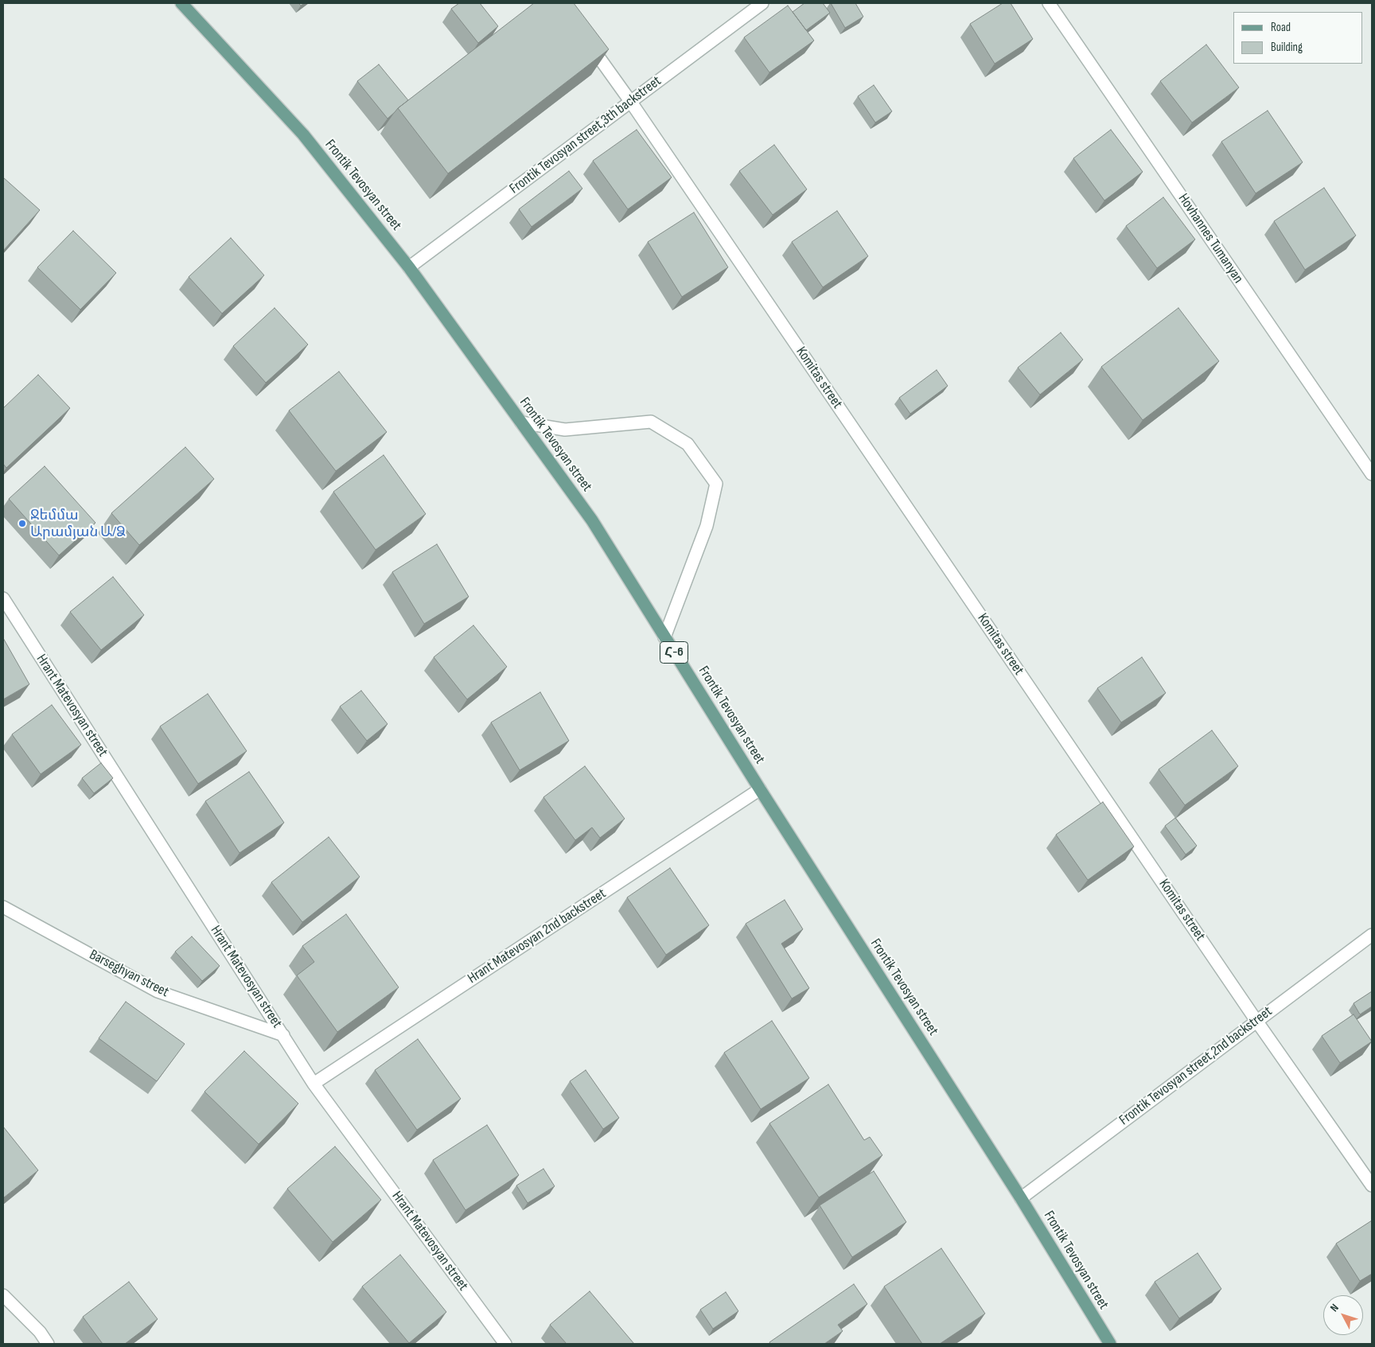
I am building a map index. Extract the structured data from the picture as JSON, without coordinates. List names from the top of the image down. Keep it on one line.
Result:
{"streets":{"main road":["Frontik Tevosyan street","Հ-6"],"street":["Frontik Tevosyan street,3th backstreet","Hovhannes Tumanyan","Komitas street","Hrant Matevosyan street","Hrant Matevosyan 2nd backstreet","Barseghyan street","Frontik Tevosyan street,2nd backstreet"]},"crossings":[["Frontik Tevosyan street,3th backstreet","Frontik Tevosyan street"],["Frontik Tevosyan street,3th backstreet","Komitas street"],["Frontik Tevosyan street","Hrant Matevosyan 2nd backstreet"],["Frontik Tevosyan street","Frontik Tevosyan street,2nd backstreet"],["Komitas street","Frontik Tevosyan street,2nd backstreet"],["Hrant Matevosyan street","Hrant Matevosyan 2nd backstreet"],["Hrant Matevosyan street","Barseghyan street"]],"places":["Ջեմմա Արամյան Ա/Ձ"],"legend":["Road","Building"],"north":"top left"}
